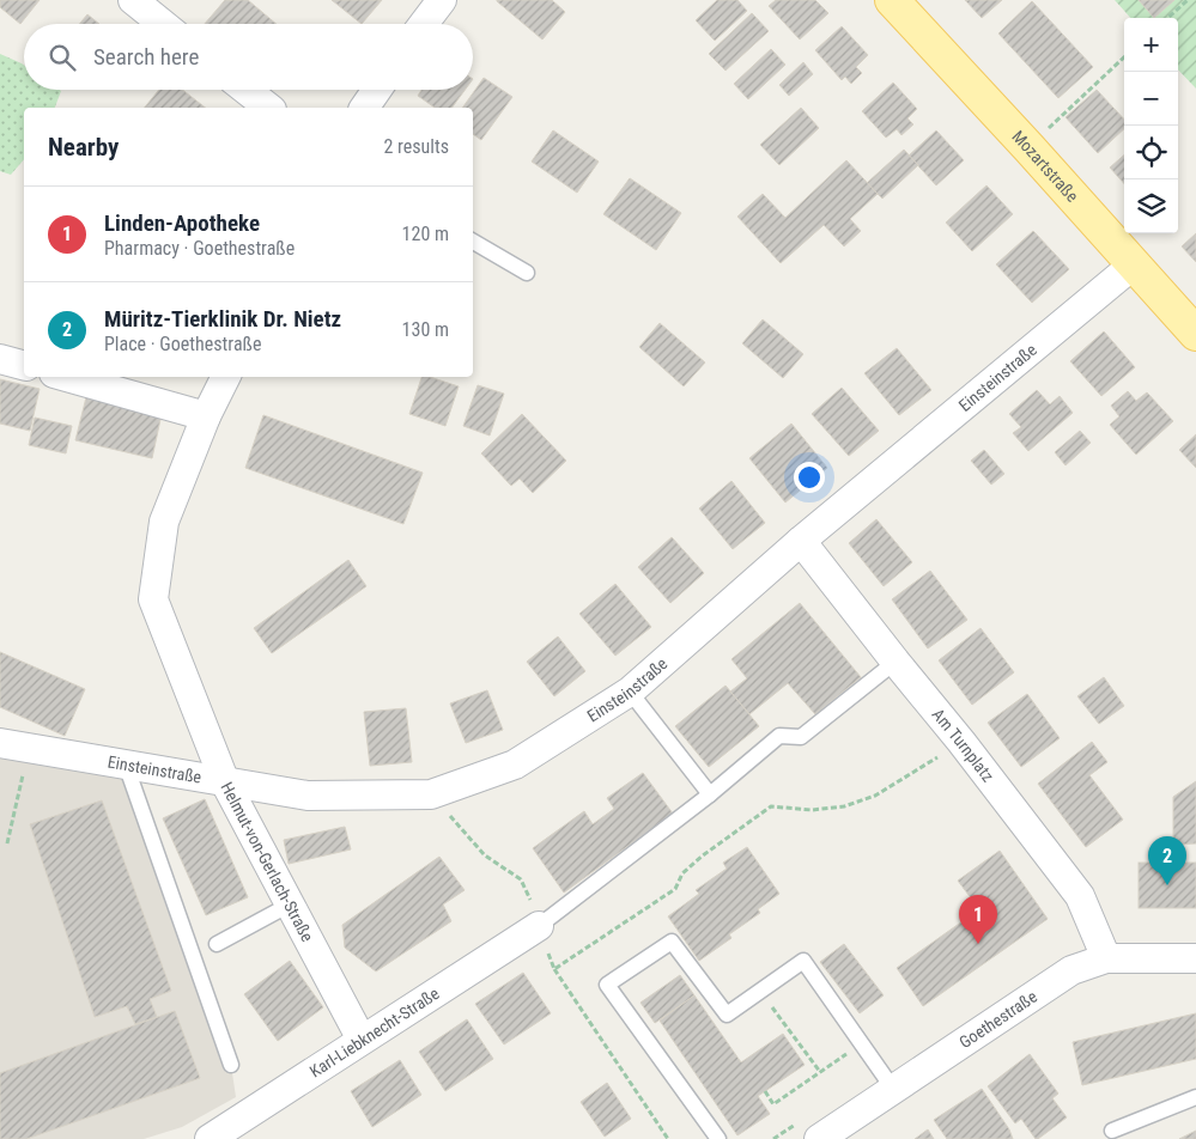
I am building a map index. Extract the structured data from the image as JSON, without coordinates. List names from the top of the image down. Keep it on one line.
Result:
{"streets":{"main road":["Mozartstraße"],"street":["Einsteinstraße","Am Turnplatz","Helmut-von-Gerlach-Straße","Goethestraße","Karl-Liebknecht-Straße"]},"crossings":[["Mozartstraße","Einsteinstraße"],["Einsteinstraße","Am Turnplatz"],["Einsteinstraße","Helmut-von-Gerlach-Straße"],["Am Turnplatz","Goethestraße"],["Helmut-von-Gerlach-Straße","Karl-Liebknecht-Straße"]],"page":{"map_buttons":["+","−"],"search":"Search here","heading":["Nearby","2 results"],"list":[{"mark":"1","name":"Linden-Apotheke","note":"Pharmacy · Goethestraße","value":"120 m"},{"mark":"2","name":"Müritz-Tierklinik Dr. Nietz","note":"Place · Goethestraße","value":"130 m"}],"pins":["2","1"]}}
